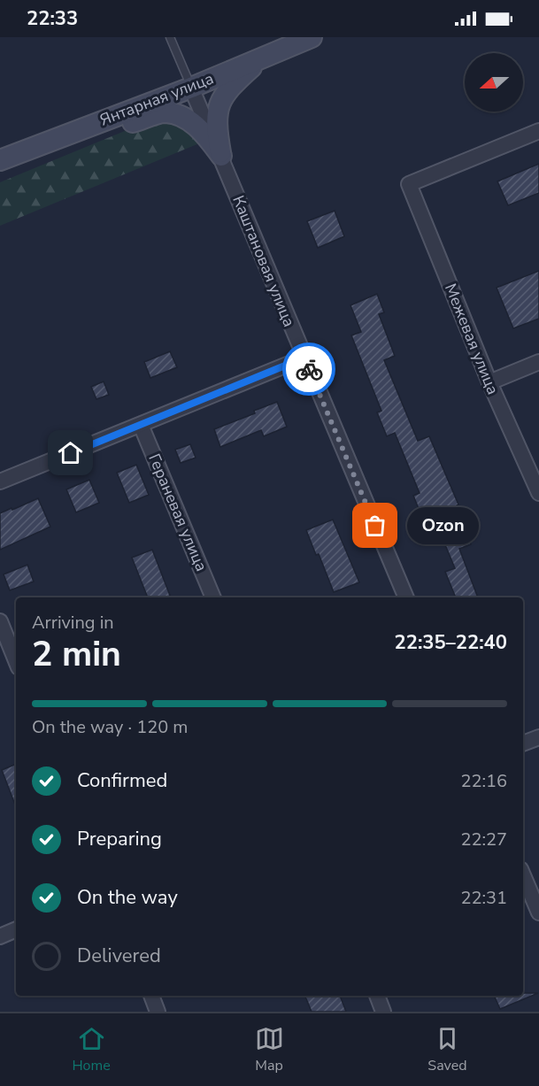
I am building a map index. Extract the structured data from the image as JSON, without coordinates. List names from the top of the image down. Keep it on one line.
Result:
{"streets":{"street":["Янтарная улица","Каштановая улица","Межевая улица","Гераневая улица"]},"crossings":[["Янтарная улица","Каштановая улица"]],"places":["Ozon"],"north":"left","page":{"status":"22:33","bubble":"Ozon","heading":["2 min","Arriving in","22:35–22:40"],"bar":"On the way · 120 m","list":[["Confirmed","22:16"],["Preparing","22:27"],["On the way","22:31"],"Delivered"],"tabs":["Home","Map","Saved"]}}
